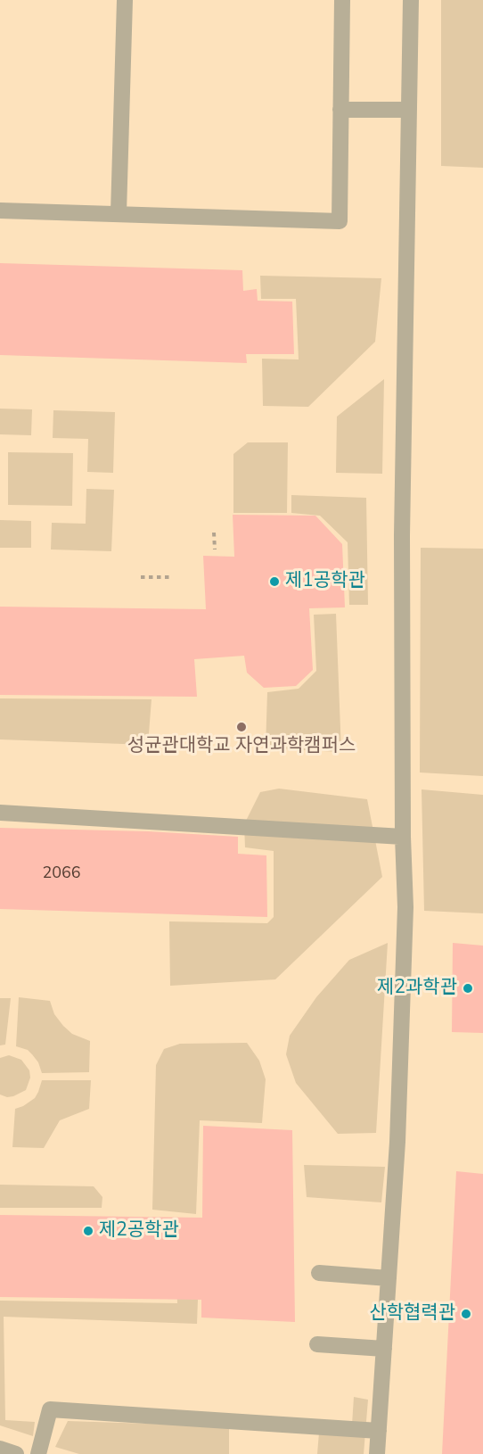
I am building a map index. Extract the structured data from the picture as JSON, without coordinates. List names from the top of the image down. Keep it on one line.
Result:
{"places":["제1공학관","성균관대학교 자연과학캠퍼스","제2과학관","제2공학관","산학협력관"],"house_numbers":["2066"]}
